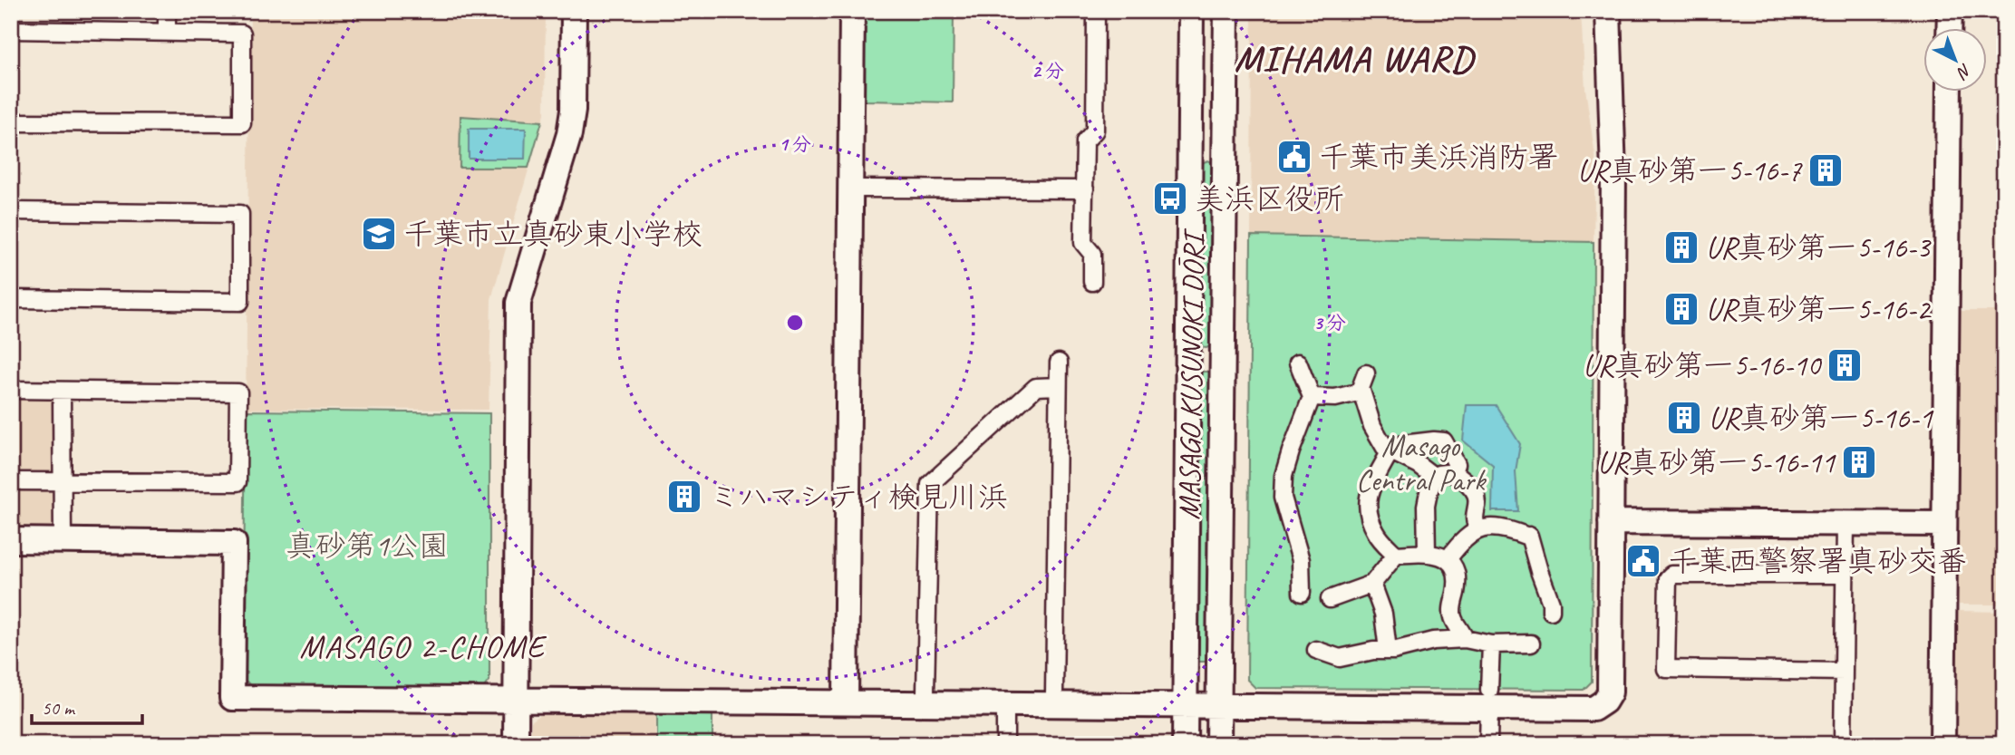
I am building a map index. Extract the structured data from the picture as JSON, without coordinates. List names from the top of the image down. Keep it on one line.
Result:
{"streets":{"street":["MASAGO KUSUNOKI DŌRI"]},"districts":["MIHAMA WARD","MASAGO 2-CHOME"],"parks":["Masago Central Park","真砂第1公園"],"places":{"public building":["千葉市美浜消防署","千葉西警察署真砂交番"],"building":["UR真砂第一5-16-7","UR真砂第一5-16-3","UR真砂第一5-16-2","UR真砂第一5-16-10","UR真砂第一5-16-1","UR真砂第一5-16-11","ミハマシティ検見川浜"],"bus stop":["美浜区役所"],"school or university":["千葉市立真砂東小学校"]},"scale_bar":"50 m","north":"bottom right","rings":["2 分","1 分","3 分"]}
